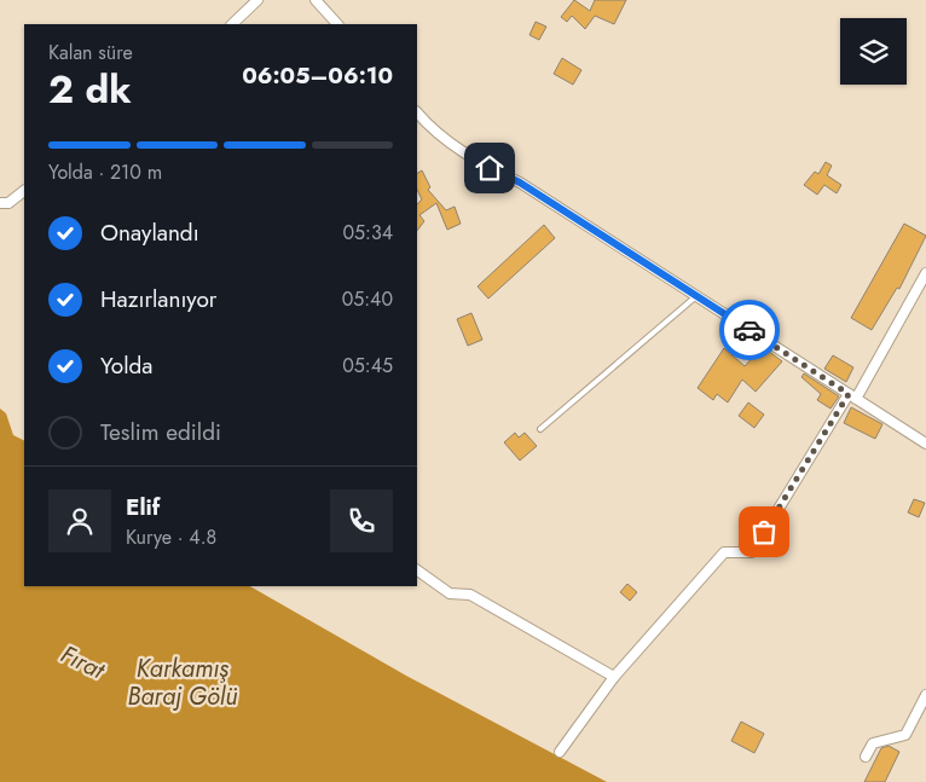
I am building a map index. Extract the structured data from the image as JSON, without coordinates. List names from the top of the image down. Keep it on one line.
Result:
{"water":["Fırat","Karkamış Baraj Gölü"],"page":{"heading":["2 dk","Kalan süre","06:05–06:10"],"panel":["Elif","Kurye · 4.8"],"bar":"Yolda · 210 m","list":[["Onaylandı","05:34"],["Hazırlanıyor","05:40"],["Yolda","05:45"],"Teslim edildi"]}}
